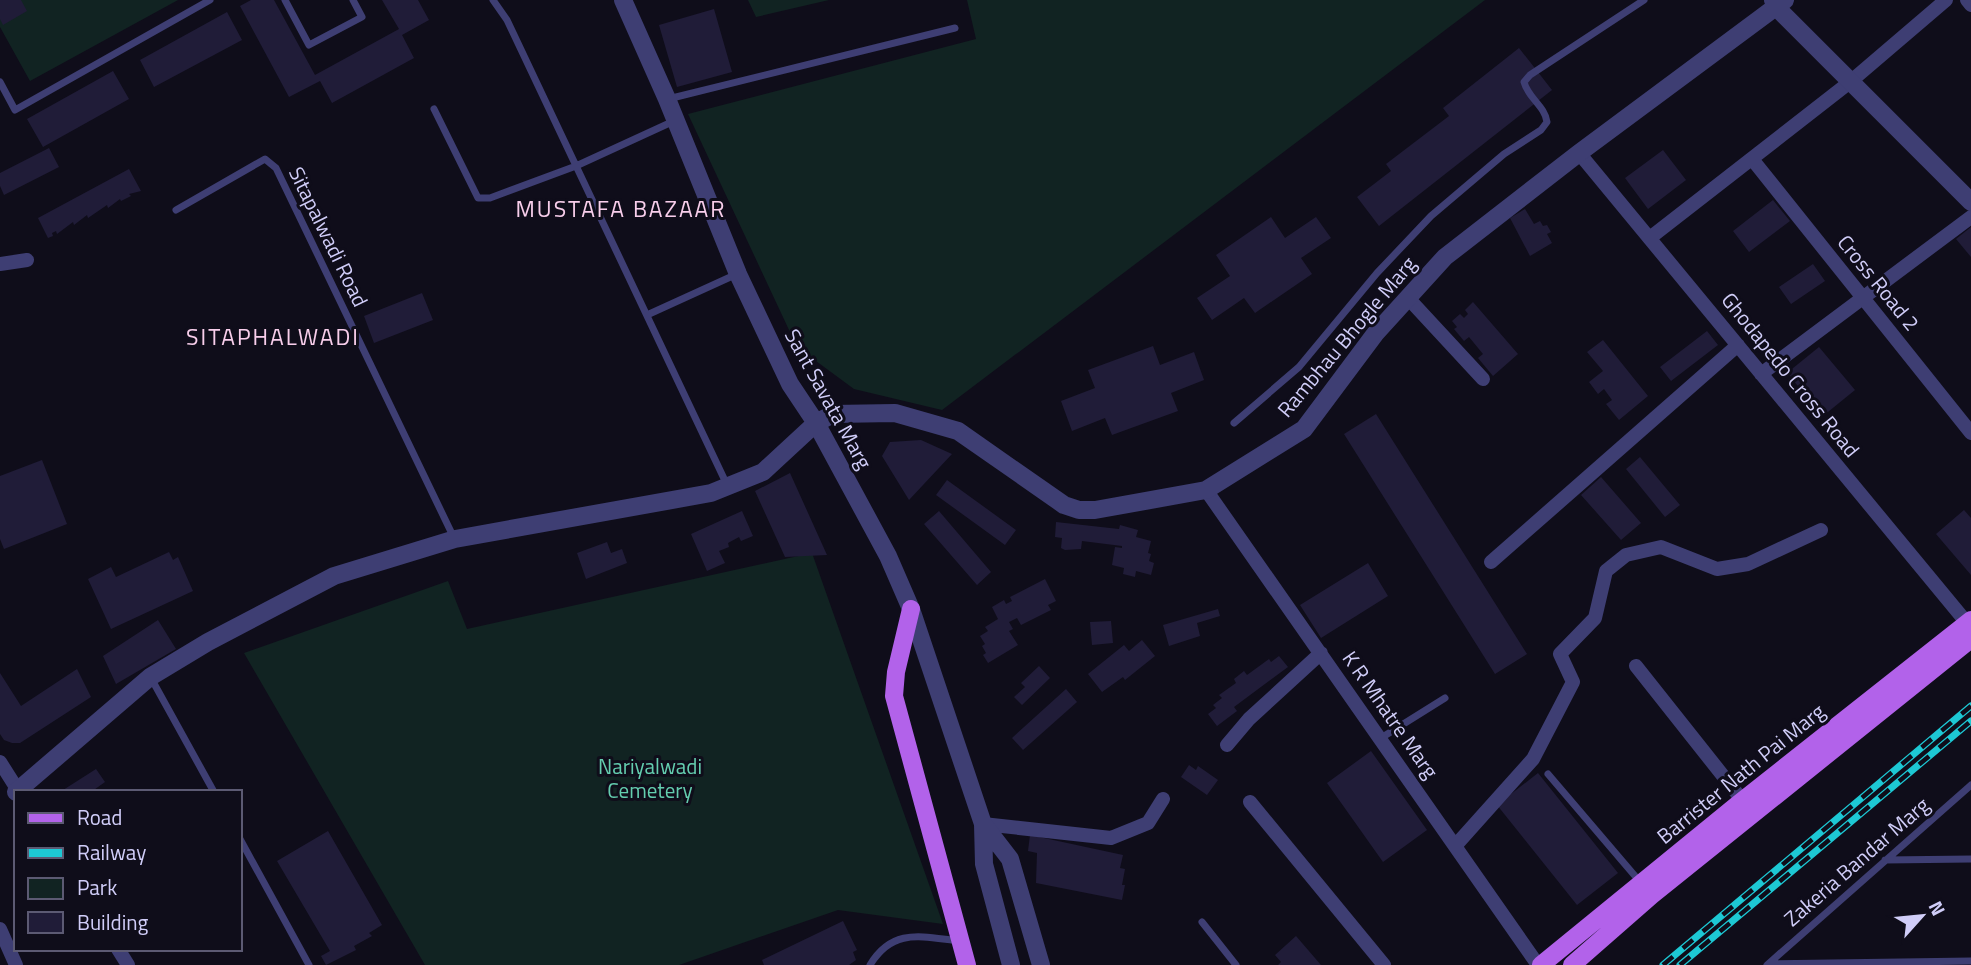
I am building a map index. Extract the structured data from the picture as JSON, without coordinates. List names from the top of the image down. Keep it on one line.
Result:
{"streets":{"main road":["Barrister Nath Pai Marg"],"street":["Cross Road 2","Rambhau Bhogle Marg","Ghodapedo Cross Road","Sant Savata Marg","K R Mhatre Marg"],"lane":["Sitapalwadi Road","Zakeria Bandar Marg"]},"crossings":[["Rambhau Bhogle Marg","Ghodapedo Cross Road"],["Rambhau Bhogle Marg","Sant Savata Marg"],["Rambhau Bhogle Marg","K R Mhatre Marg"],["Ghodapedo Cross Road","Barrister Nath Pai Marg"],["K R Mhatre Marg","Barrister Nath Pai Marg"]],"districts":["MUSTAFA BAZAAR","SITAPHALWADI"],"parks":["Nariyalwadi Cemetery"],"legend":["Road","Railway","Park","Building"],"north":"top right"}
